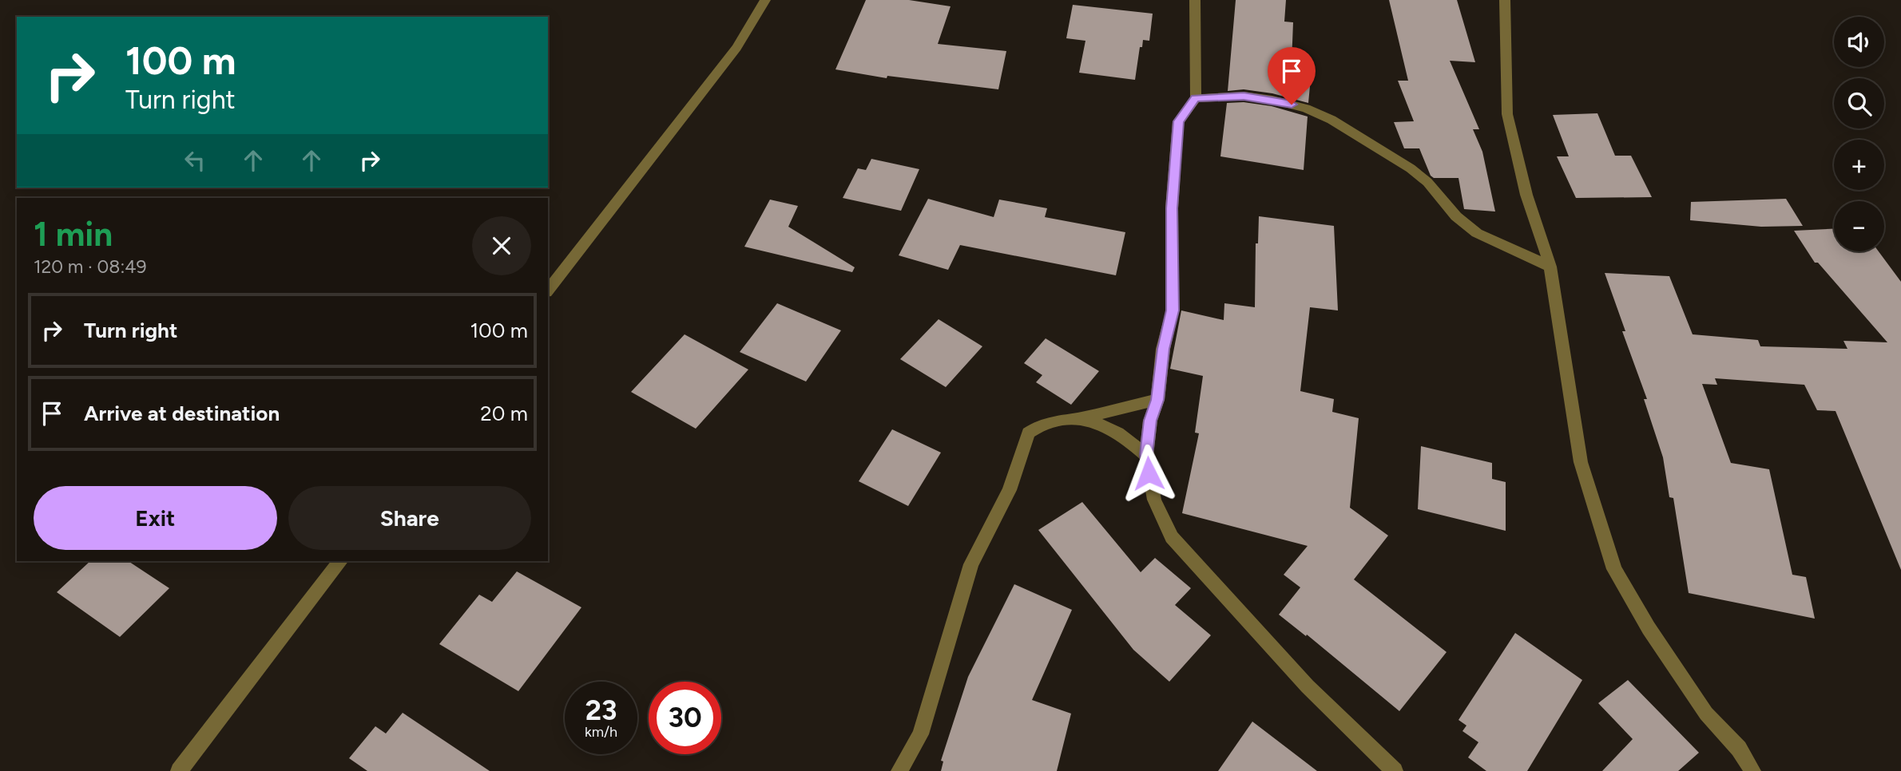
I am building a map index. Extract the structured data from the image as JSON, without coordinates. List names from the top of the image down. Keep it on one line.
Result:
{"page":{"map_buttons":["+","−"],"turn":["100 m","Turn right"],"heading":["1 min","120 m · 08:49"],"list":[{"name":"Turn right","value":"100 m"},{"name":"Arrive at destination","value":"20 m"}],"buttons":["Exit","Share"],"speed":"23 km/h","limit":"30"}}
